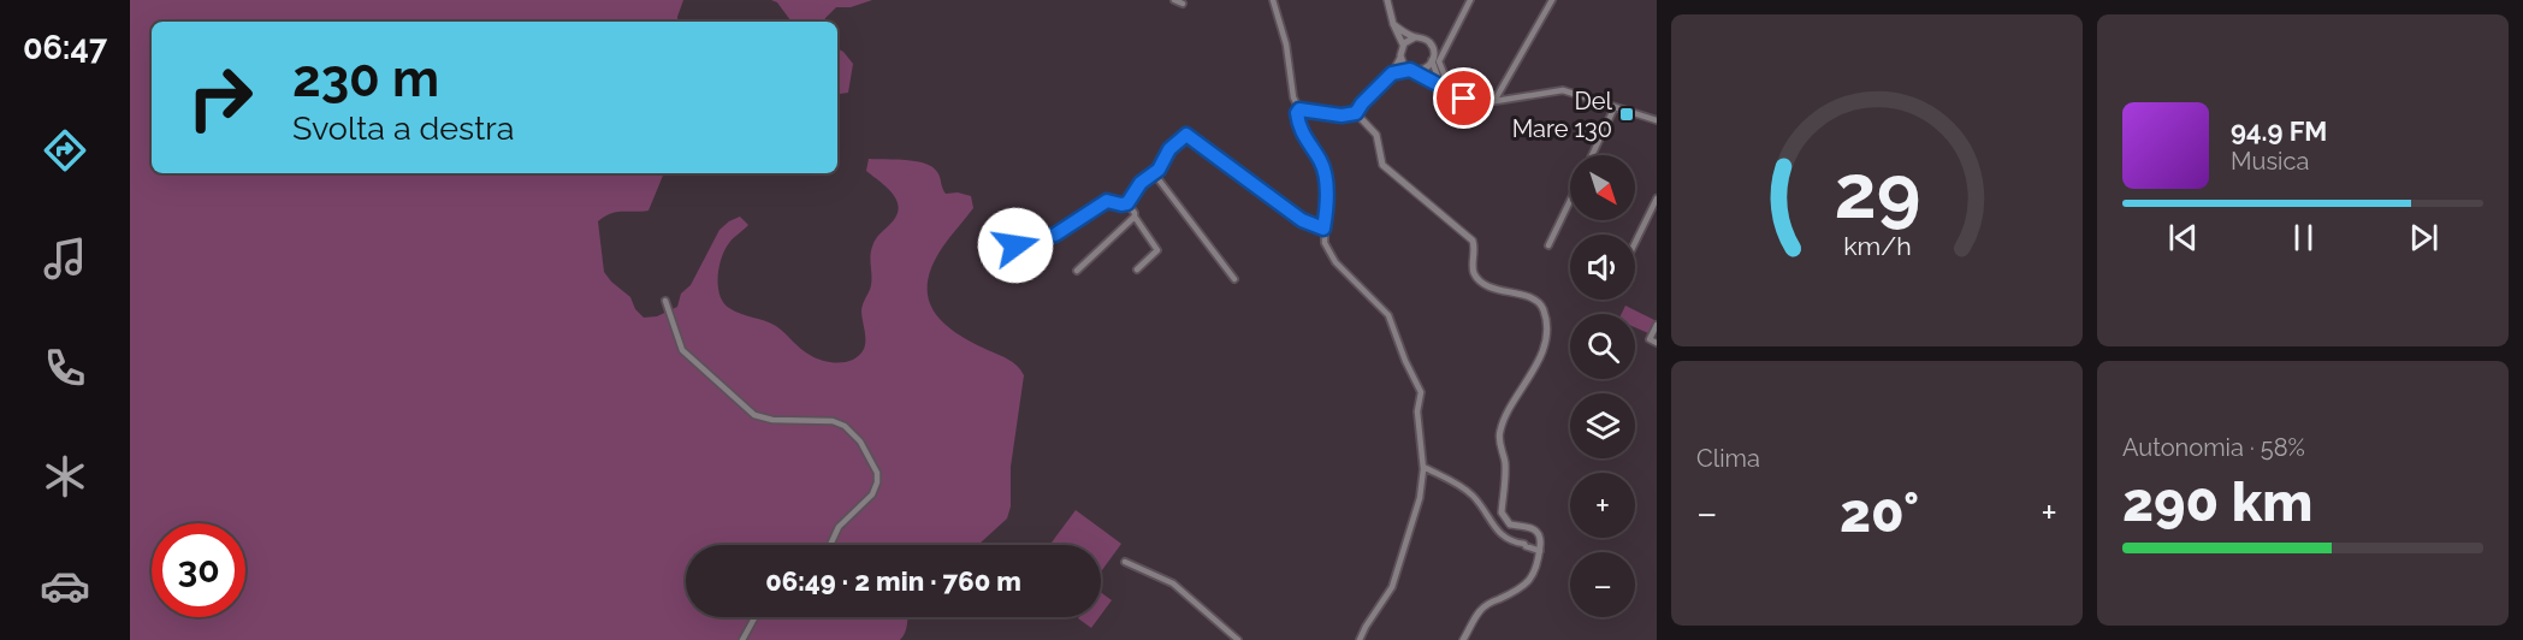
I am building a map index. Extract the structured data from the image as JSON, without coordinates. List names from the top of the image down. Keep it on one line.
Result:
{"places":{"transit":["Del Mare 130"]},"north":"bottom right","page":{"tabs":"06:47","turn":["230 m","Svolta a destra"],"song":["94.9 FM","Musica"],"map_buttons":["+","−"],"tile":["Clima",["Autonomia · 58%","290 km"]],"heat":["−","20°","+"],"limit":"30","trip":"06:49 · 2 min · 760 m","gauge":["29","km/h"]}}
